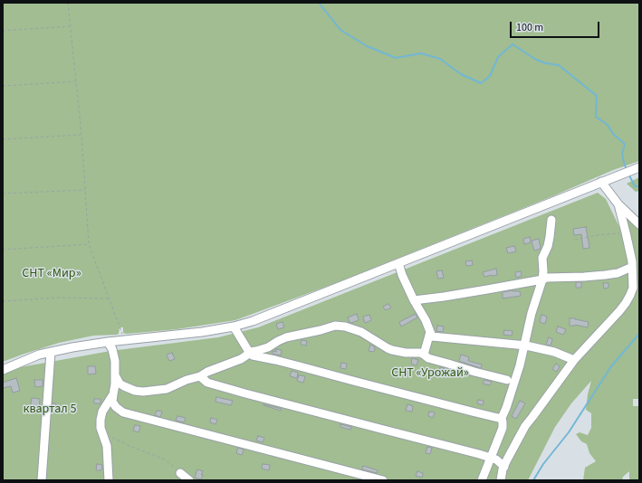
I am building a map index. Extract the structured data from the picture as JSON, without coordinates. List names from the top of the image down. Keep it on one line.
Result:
{"parks":["СНТ «Мир»","СНТ «Урожай»","квартал 5"],"scale_bar":"100 m"}
